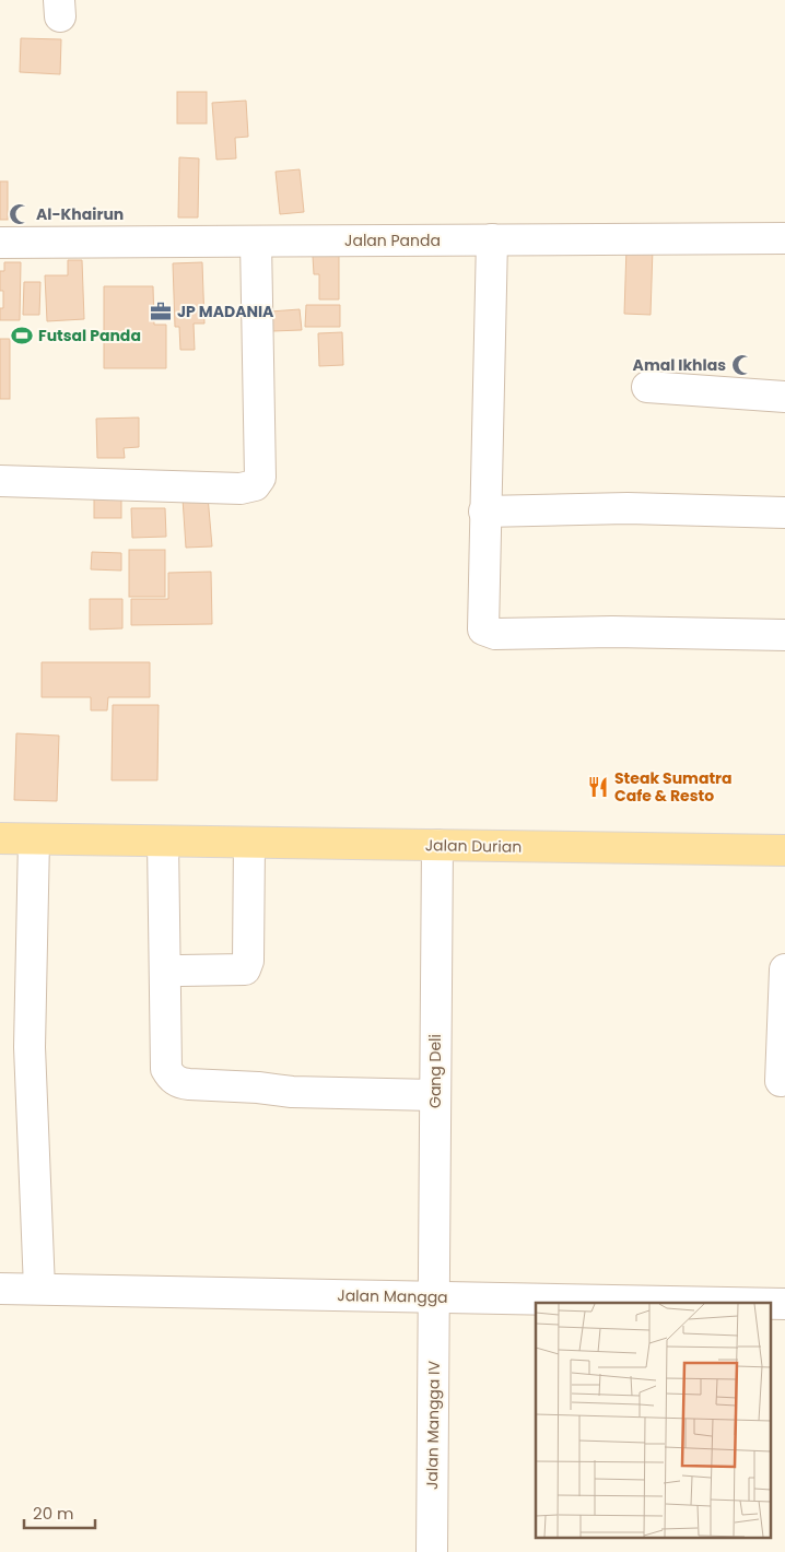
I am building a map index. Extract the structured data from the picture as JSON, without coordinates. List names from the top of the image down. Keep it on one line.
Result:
{"streets":{"main road":["Jalan Durian"],"street":["Jalan Panda","Gang Deli","Jalan Mangga","Jalan Mangga IV"]},"crossings":[["Jalan Durian","Gang Deli"],["Gang Deli","Jalan Mangga"],["Gang Deli","Jalan Mangga IV"],["Jalan Mangga","Jalan Mangga IV"]],"places":{"mosque":["Al-Khairun","Amal Ikhlas"],"office":["JP MADANIA"],"sports":["Futsal Panda"],"restaurant":["Steak Sumatra Cafe & Resto"]},"scale_bar":"20 m"}
